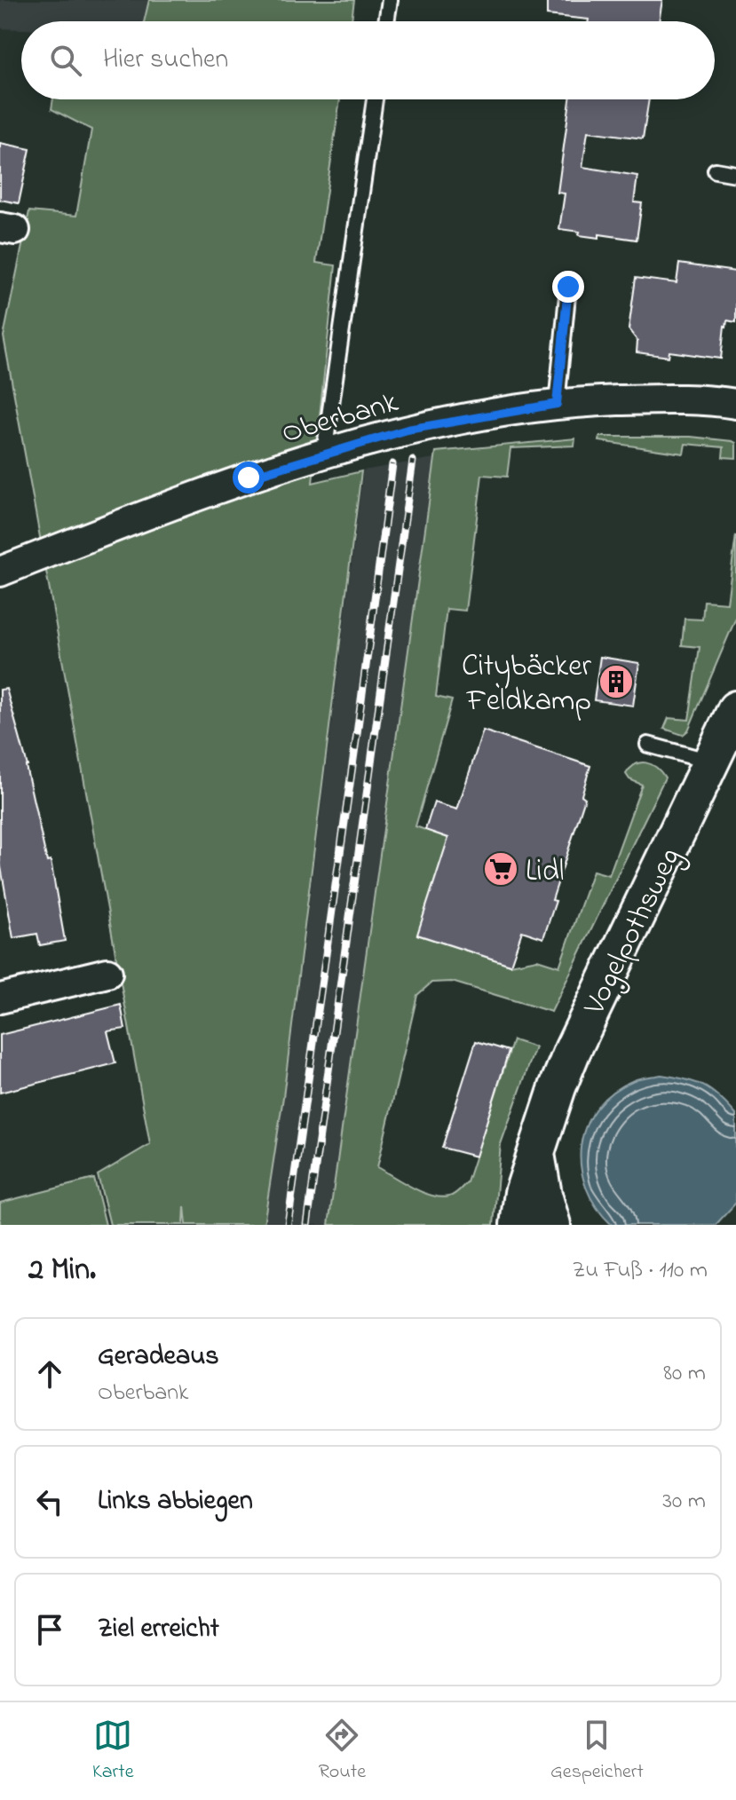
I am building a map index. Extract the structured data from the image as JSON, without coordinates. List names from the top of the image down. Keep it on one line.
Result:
{"streets":{"street":["Oberbank","Vogelpothsweg"]},"places":{"building":["Citybäcker Feldkamp"],"supermarket":["Lidl"]},"page":{"search":"Hier suchen","heading":["2 Min.","Zu Fuß · 110 m"],"list":[["Geradeaus","Oberbank","80 m"],["Links abbiegen","30 m"],"Ziel erreicht"],"nav":["Karte","Route","Gespeichert"]}}
